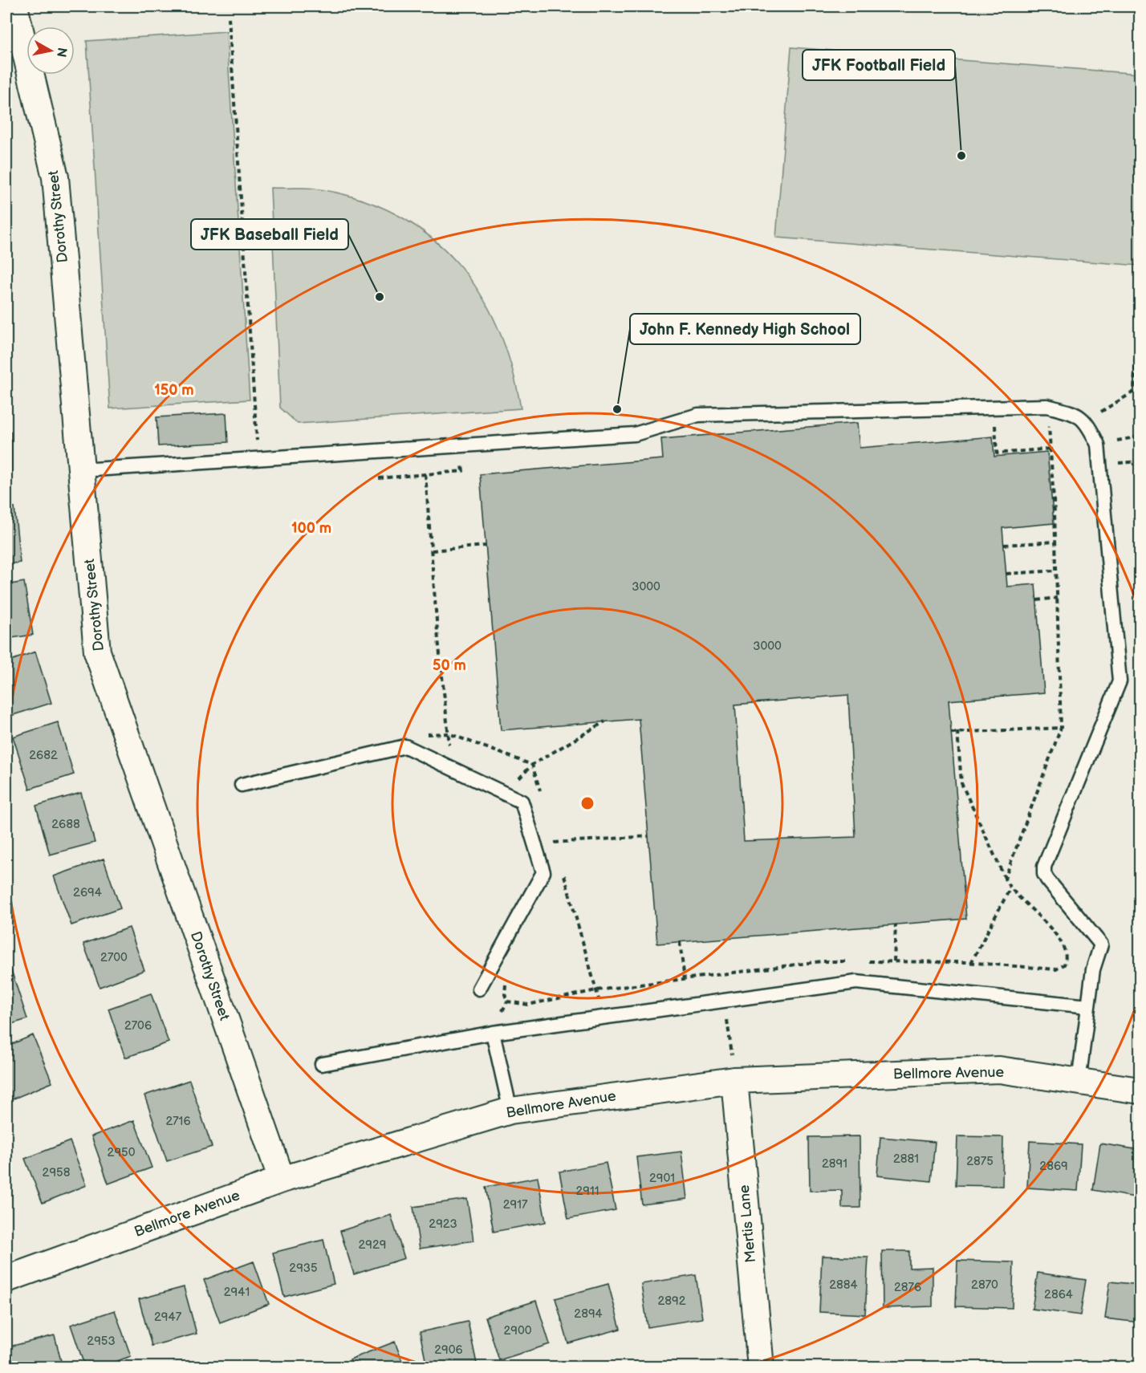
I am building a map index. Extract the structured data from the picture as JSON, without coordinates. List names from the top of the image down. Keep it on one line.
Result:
{"streets":{"street":["Dorothy Street","Bellmore Avenue","Mertis Lane"]},"crossings":[["Dorothy Street","Bellmore Avenue"],["Bellmore Avenue","Mertis Lane"]],"places":["JFK Football Field","JFK Baseball Field","John F. Kennedy High School"],"house_numbers":["3000","3000","2682","2688","2694","2700","2706","2716","2950","2881","2875","2891","2869","2958","2901","2911","2917","2923","2929","2935","2884","2870","2876","2941","2864","2892","2894","2947","2900","2953","2906"],"north":"right","rings":["150 m","100 m","50 m"]}
